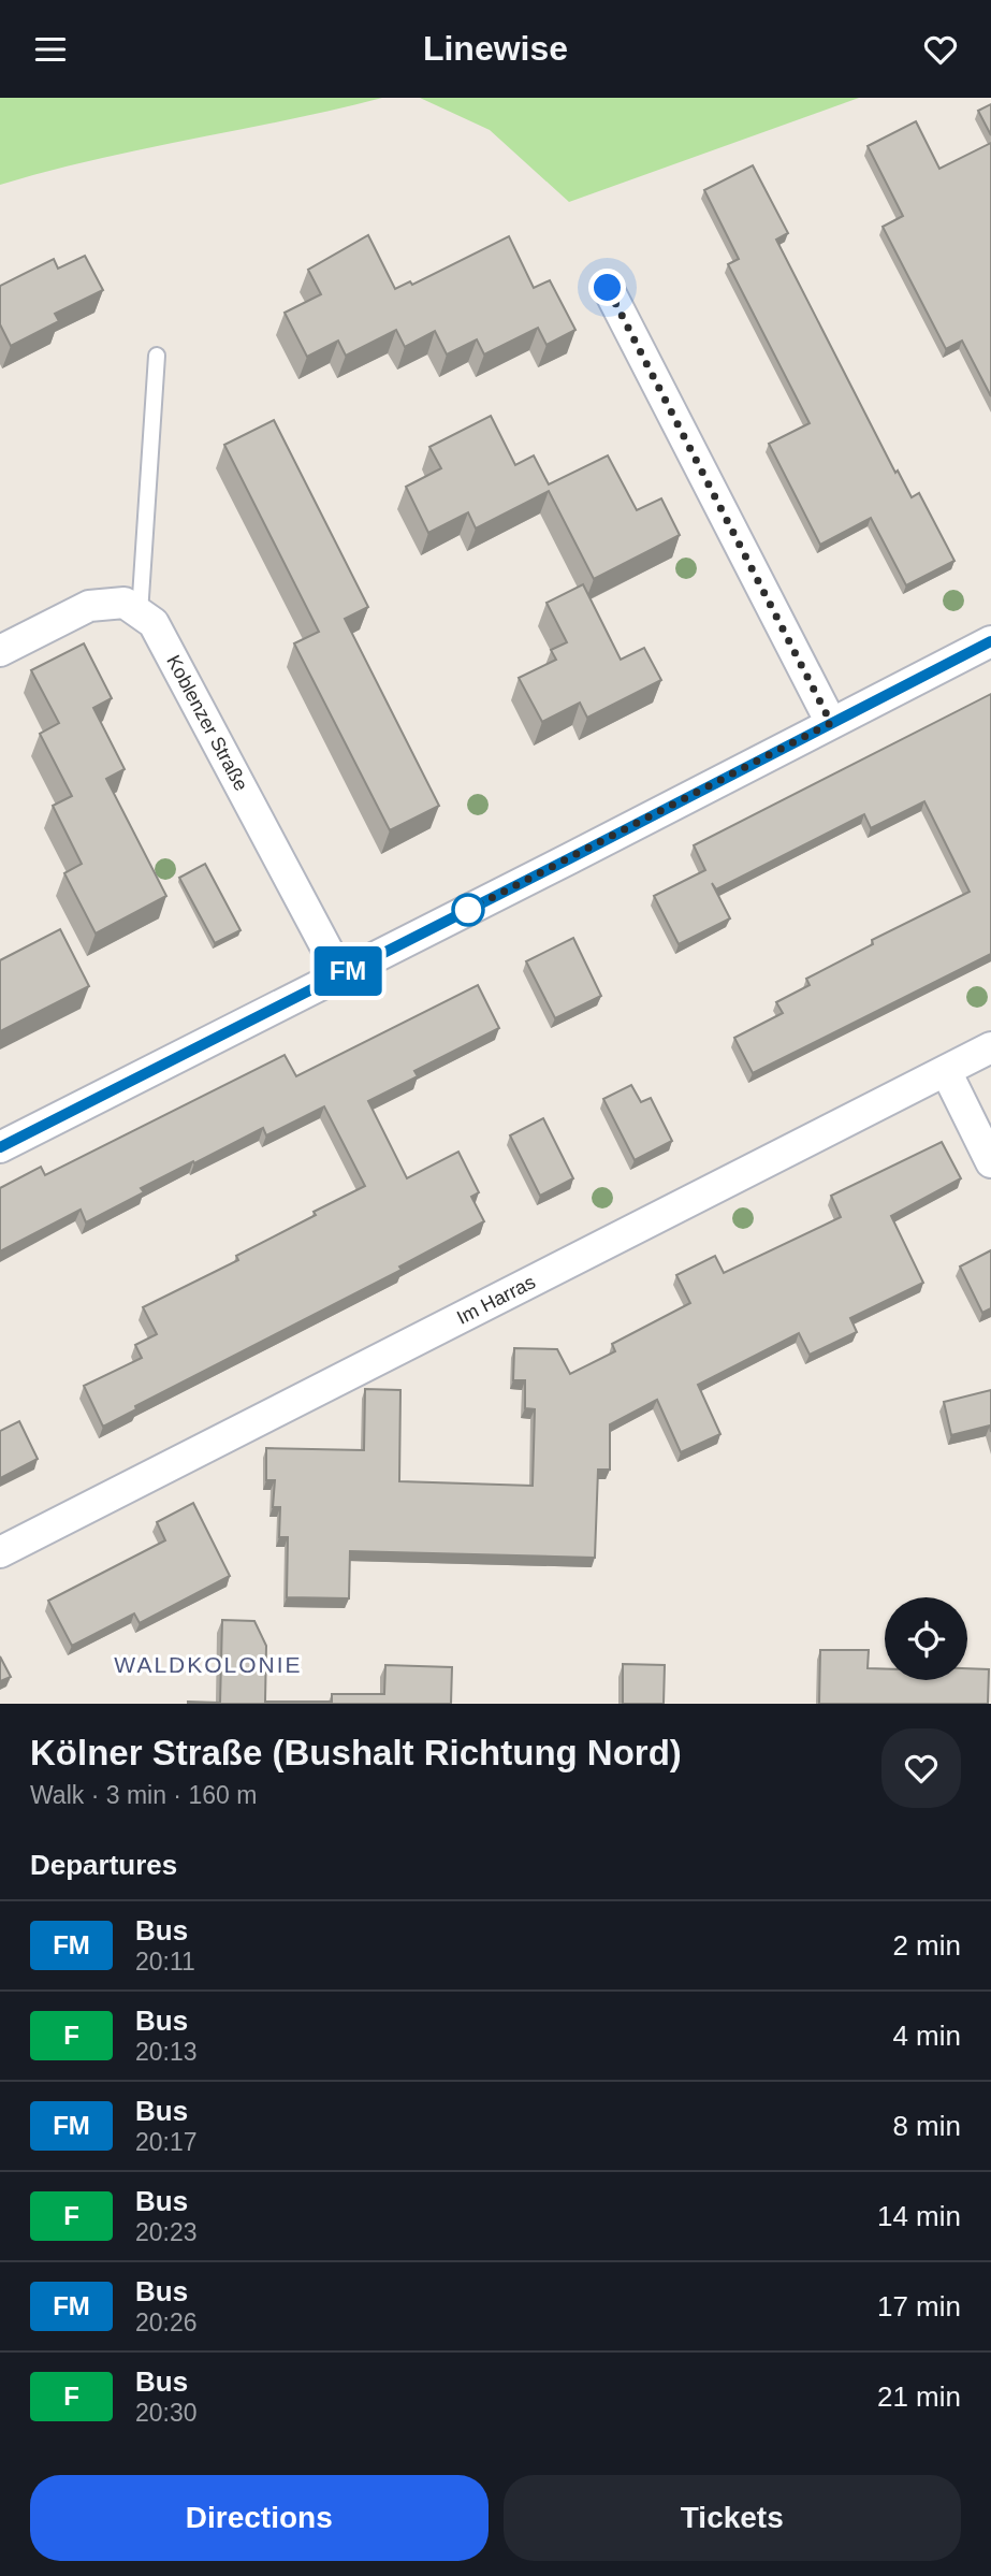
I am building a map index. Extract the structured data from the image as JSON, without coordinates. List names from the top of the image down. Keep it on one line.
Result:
{"streets":{"street":["Koblenzer Straße","Im Harras"]},"districts":["WALDKOLONIE"],"lines":["bus line FM"],"page":{"header":"Linewise","on_map":"FM","heading":[["Kölner Straße (Bushalt Richtung Nord)","Walk · 3 min · 160 m"],"Departures"],"list":[{"mark":"FM","name":"Bus","note":"20:11","value":"2 min"},{"mark":"F","name":"Bus","note":"20:13","value":"4 min"},{"mark":"FM","name":"Bus","note":"20:17","value":"8 min"},{"mark":"F","name":"Bus","note":"20:23","value":"14 min"},{"mark":"FM","name":"Bus","note":"20:26","value":"17 min"},{"mark":"F","name":"Bus","note":"20:30","value":"21 min"}],"buttons":["Directions","Tickets"]}}
